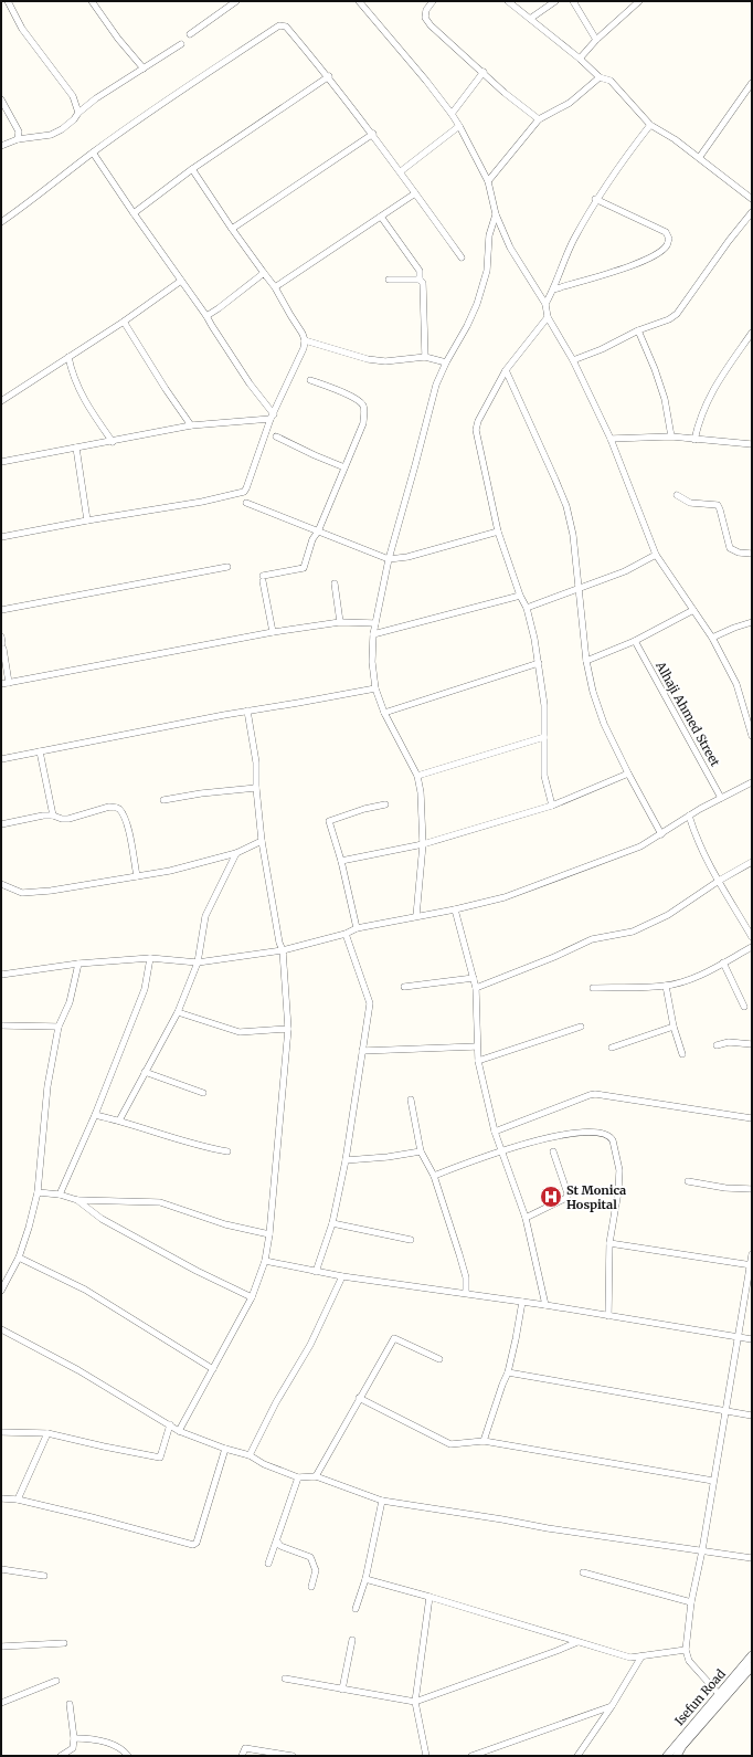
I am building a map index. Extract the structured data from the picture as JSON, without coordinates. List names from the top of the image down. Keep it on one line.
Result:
{"streets":{"street":["Alhaji Ahmed Street","Isefun Road"]},"places":{"hospital":["St Monica Hospital"]}}
